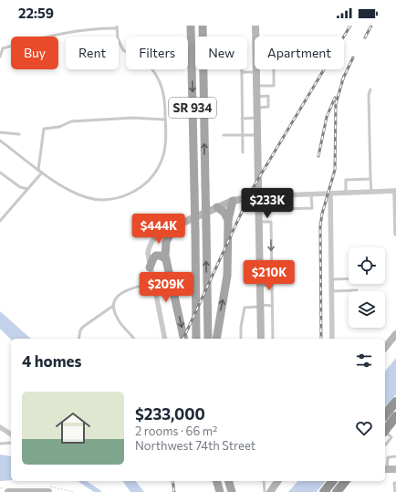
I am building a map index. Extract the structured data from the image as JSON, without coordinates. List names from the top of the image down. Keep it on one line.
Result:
{"streets":{"main road":["SR 934"]},"page":{"status":"22:59","chip":["Buy","Rent","Filters","New","Apartment"],"price":["$233K","$444K","$210K","$209K"],"heading":"4 homes","list":[{"name":"$233,000","note":"2 rooms · 66 m² · Northwest 74th Street"}]}}
